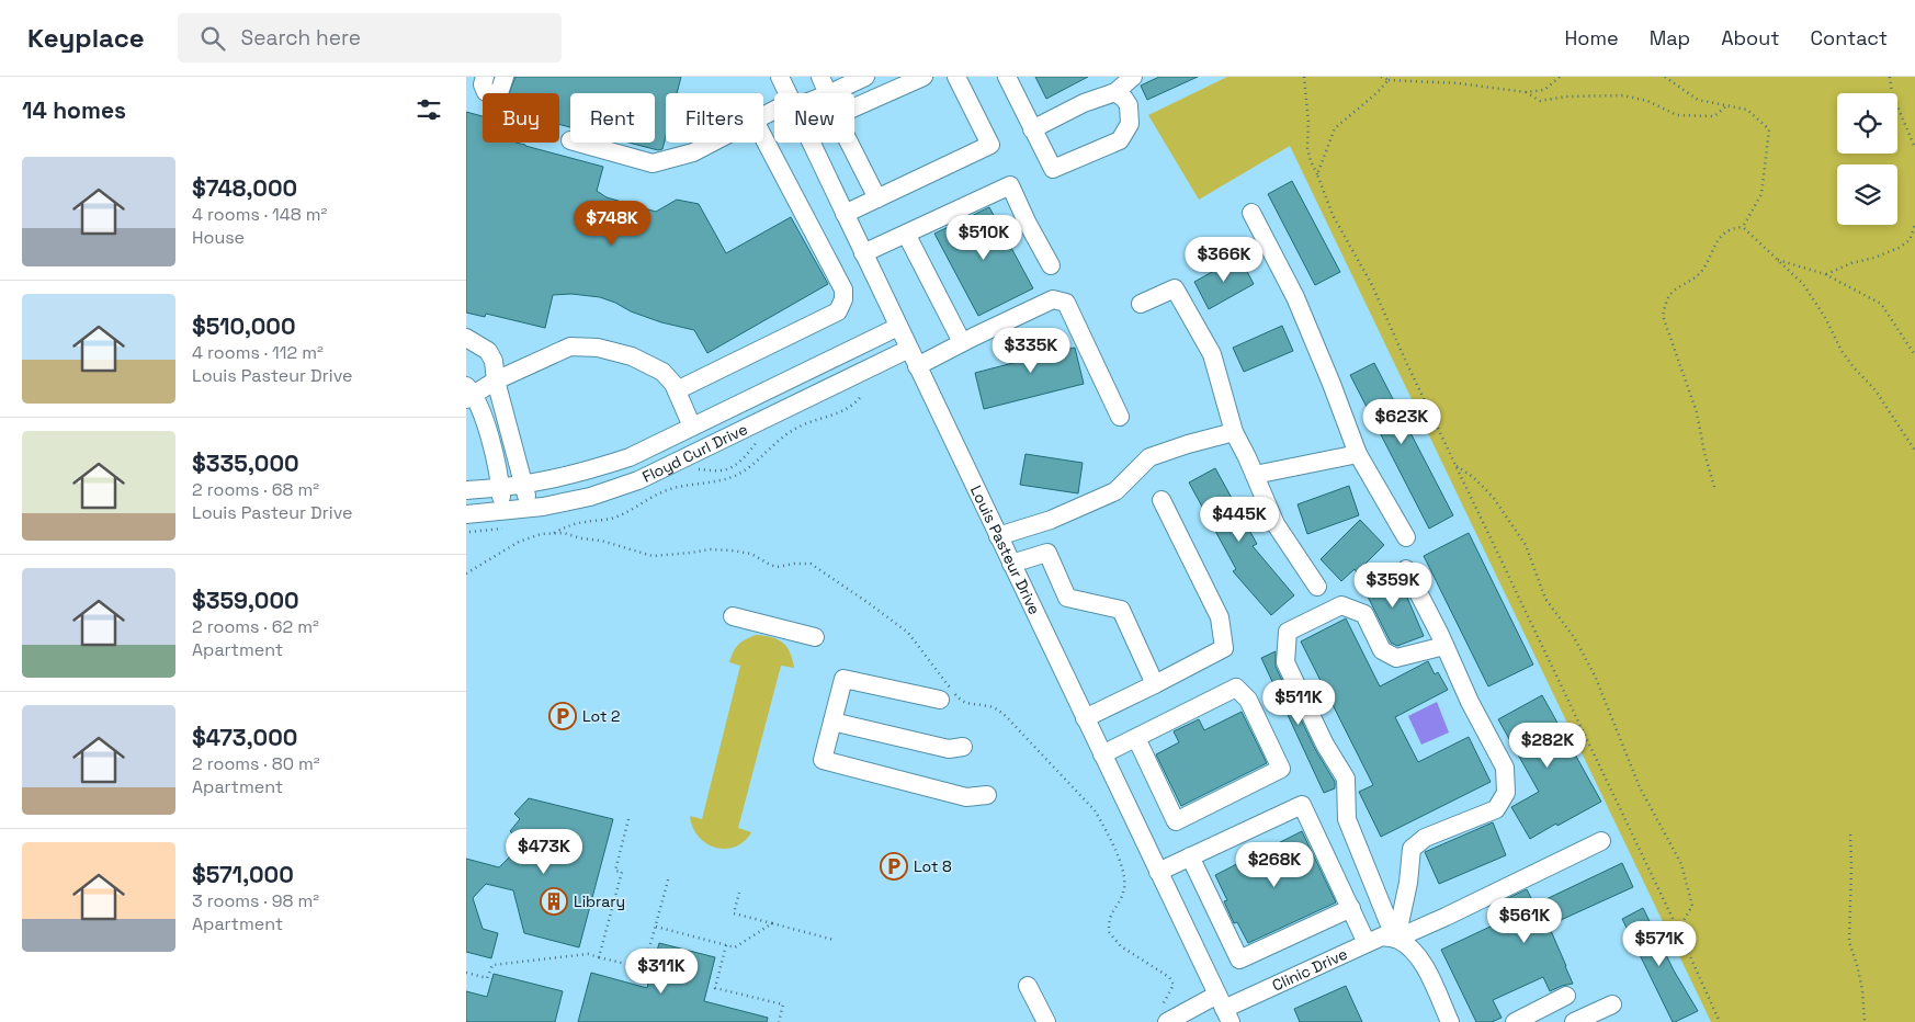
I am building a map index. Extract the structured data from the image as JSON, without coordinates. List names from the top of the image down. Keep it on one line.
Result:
{"streets":{"street":["Floyd Curl Drive","Louis Pasteur Drive","Clinic Drive"]},"crossings":[["Floyd Curl Drive","Louis Pasteur Drive"],["Louis Pasteur Drive","Clinic Drive"]],"places":{"parking":["Lot 2","Lot 8"],"building":["Library"]},"page":{"header":"Keyplace","search":"Search here","nav":["Home","Map","About","Contact"],"heading":"14 homes","chip":["Buy","Rent","Filters","New"],"list":[{"name":"$748,000","note":"4 rooms · 148 m² · House"},{"name":"$510,000","note":"4 rooms · 112 m² · Louis Pasteur Drive"},{"name":"$335,000","note":"2 rooms · 68 m² · Louis Pasteur Drive"},{"name":"$359,000","note":"2 rooms · 62 m² · Apartment"},{"name":"$473,000","note":"2 rooms · 80 m² · Apartment"},{"name":"$571,000","note":"3 rooms · 98 m² · Apartment"}],"price":["$748K","$510K","$366K","$335K","$623K","$445K","$359K","$511K","$282K","$473K","$268K","$561K","$571K","$311K"]}}
